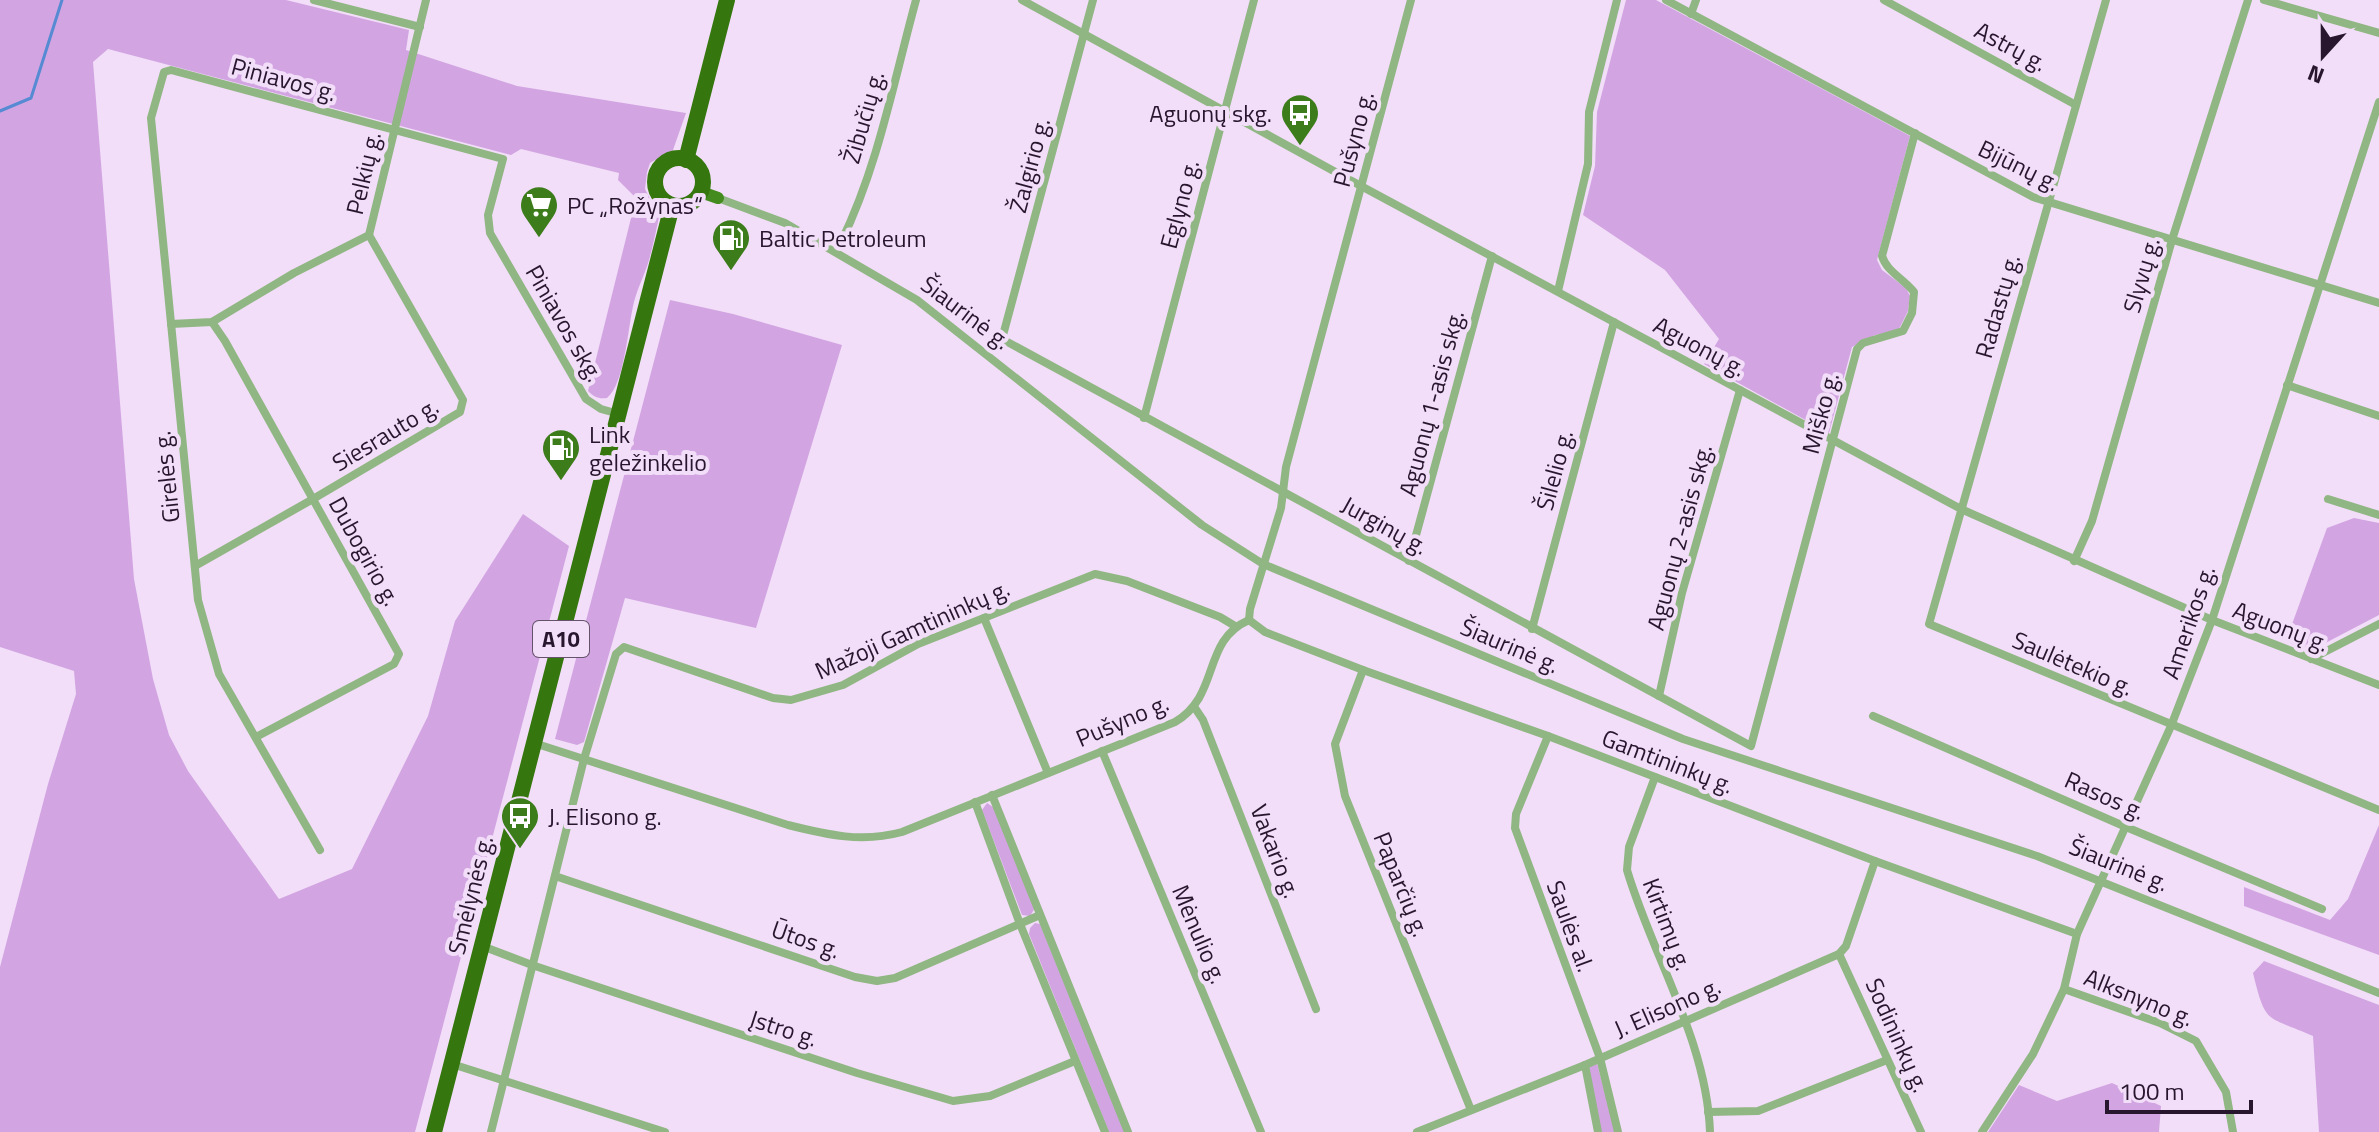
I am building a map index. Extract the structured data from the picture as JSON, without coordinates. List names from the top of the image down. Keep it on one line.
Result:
{"streets":{"highway":["A10","Smėlynės g."],"main road":["Šiaurinė g."],"street":["Astrų g.","Piniavos g.","Žibučių g.","Pušyno g.","Žalgirio g.","Bijūnų g.","Pelkių g.","Eglyno g.","Slyvų g.","Radastų g.","Piniavos skg.","Aguonų g.","Aguonų 1-asis skg.","Miško g.","Siesrauto g.","Šilelio g.","Girelės g.","Jurginų g.","Aguonų 2-asis skg.","Dubogirio g.","Amerikos g.","Mažoji Gamtininkų g.","Saulėtekio g.","Gamtininkų g.","Rasos g.","Vakario g.","Paparčių g.","Kirtimų g.","Saulės al.","Mėnulio g.","Ūtos g.","Alksnyno g.","J. Elisono g.","Įstro g.","Sodininkų g."]},"crossings":[["Astrų g.","Radastų g."],["Piniavos g.","Pelkių g."],["Piniavos g.","Piniavos skg."],["Piniavos g.","Girelės g."],["Pušyno g.","Šiaurinė g."],["Pušyno g.","Aguonų g."],["Pušyno g.","Jurginų g."],["Pušyno g.","Mažoji Gamtininkų g."],["Pušyno g.","Gamtininkų g."],["Pušyno g.","Vakario g."],["Pušyno g.","Smėlynės g."],["Pušyno g.","Mėnulio g."],["Žalgirio g.","Aguonų g."],["Žalgirio g.","Jurginų g."],["Bijūnų g.","Slyvų g."],["Bijūnų g.","Radastų g."],["Bijūnų g.","Miško g."],["Bijūnų g.","Amerikos g."],["Pelkių g.","Piniavos skg."],["Pelkių g.","Siesrauto g."],["Pelkių g.","Girelės g."],["Pelkių g.","Dubogirio g."],["Eglyno g.","Aguonų g."],["Eglyno g.","Jurginų g."],["Slyvų g.","Aguonų g."],["Radastų g.","Aguonų g."],["Radastų g.","Saulėtekio g."],["Šiaurinė g.","Amerikos g."],["Šiaurinė g.","Smėlynės g."],["Piniavos skg.","Smėlynės g."],["Aguonų g.","Aguonų 1-asis skg."],["Aguonų g.","Miško g."],["Aguonų g.","Šilelio g."],["Aguonų g.","Aguonų 2-asis skg."],["Aguonų g.","Amerikos g."],["Aguonų 1-asis skg.","Jurginų g."],["Miško g.","Jurginų g."],["Siesrauto g.","Girelės g."],["Siesrauto g.","Dubogirio g."],["Šilelio g.","Jurginų g."],["Girelės g.","Dubogirio g."],["Jurginų g.","Aguonų 2-asis skg."],["Amerikos g.","Saulėtekio g."],["Amerikos g.","Gamtininkų g."],["Amerikos g.","Rasos g."],["Amerikos g.","Alksnyno g."],["Mažoji Gamtininkų g.","Ūtos g."],["Mažoji Gamtininkų g.","Įstro g."],["Gamtininkų g.","Paparčių g."],["Gamtininkų g.","Kirtimų g."],["Gamtininkų g.","Saulės al."],["Paparčių g.","J. Elisono g."],["Smėlynės g.","Įstro g."],["Kirtimų g.","J. Elisono g."],["Saulės al.","J. Elisono g."],["J. Elisono g.","Sodininkų g."]],"places":{"bus stop":["Aguonų skg.","J. Elisono g."],"supermarket":["PC „Rožynas“"],"fuel station":["Baltic Petroleum","Link geležinkelio"]},"scale_bar":"100 m","north":"bottom"}
